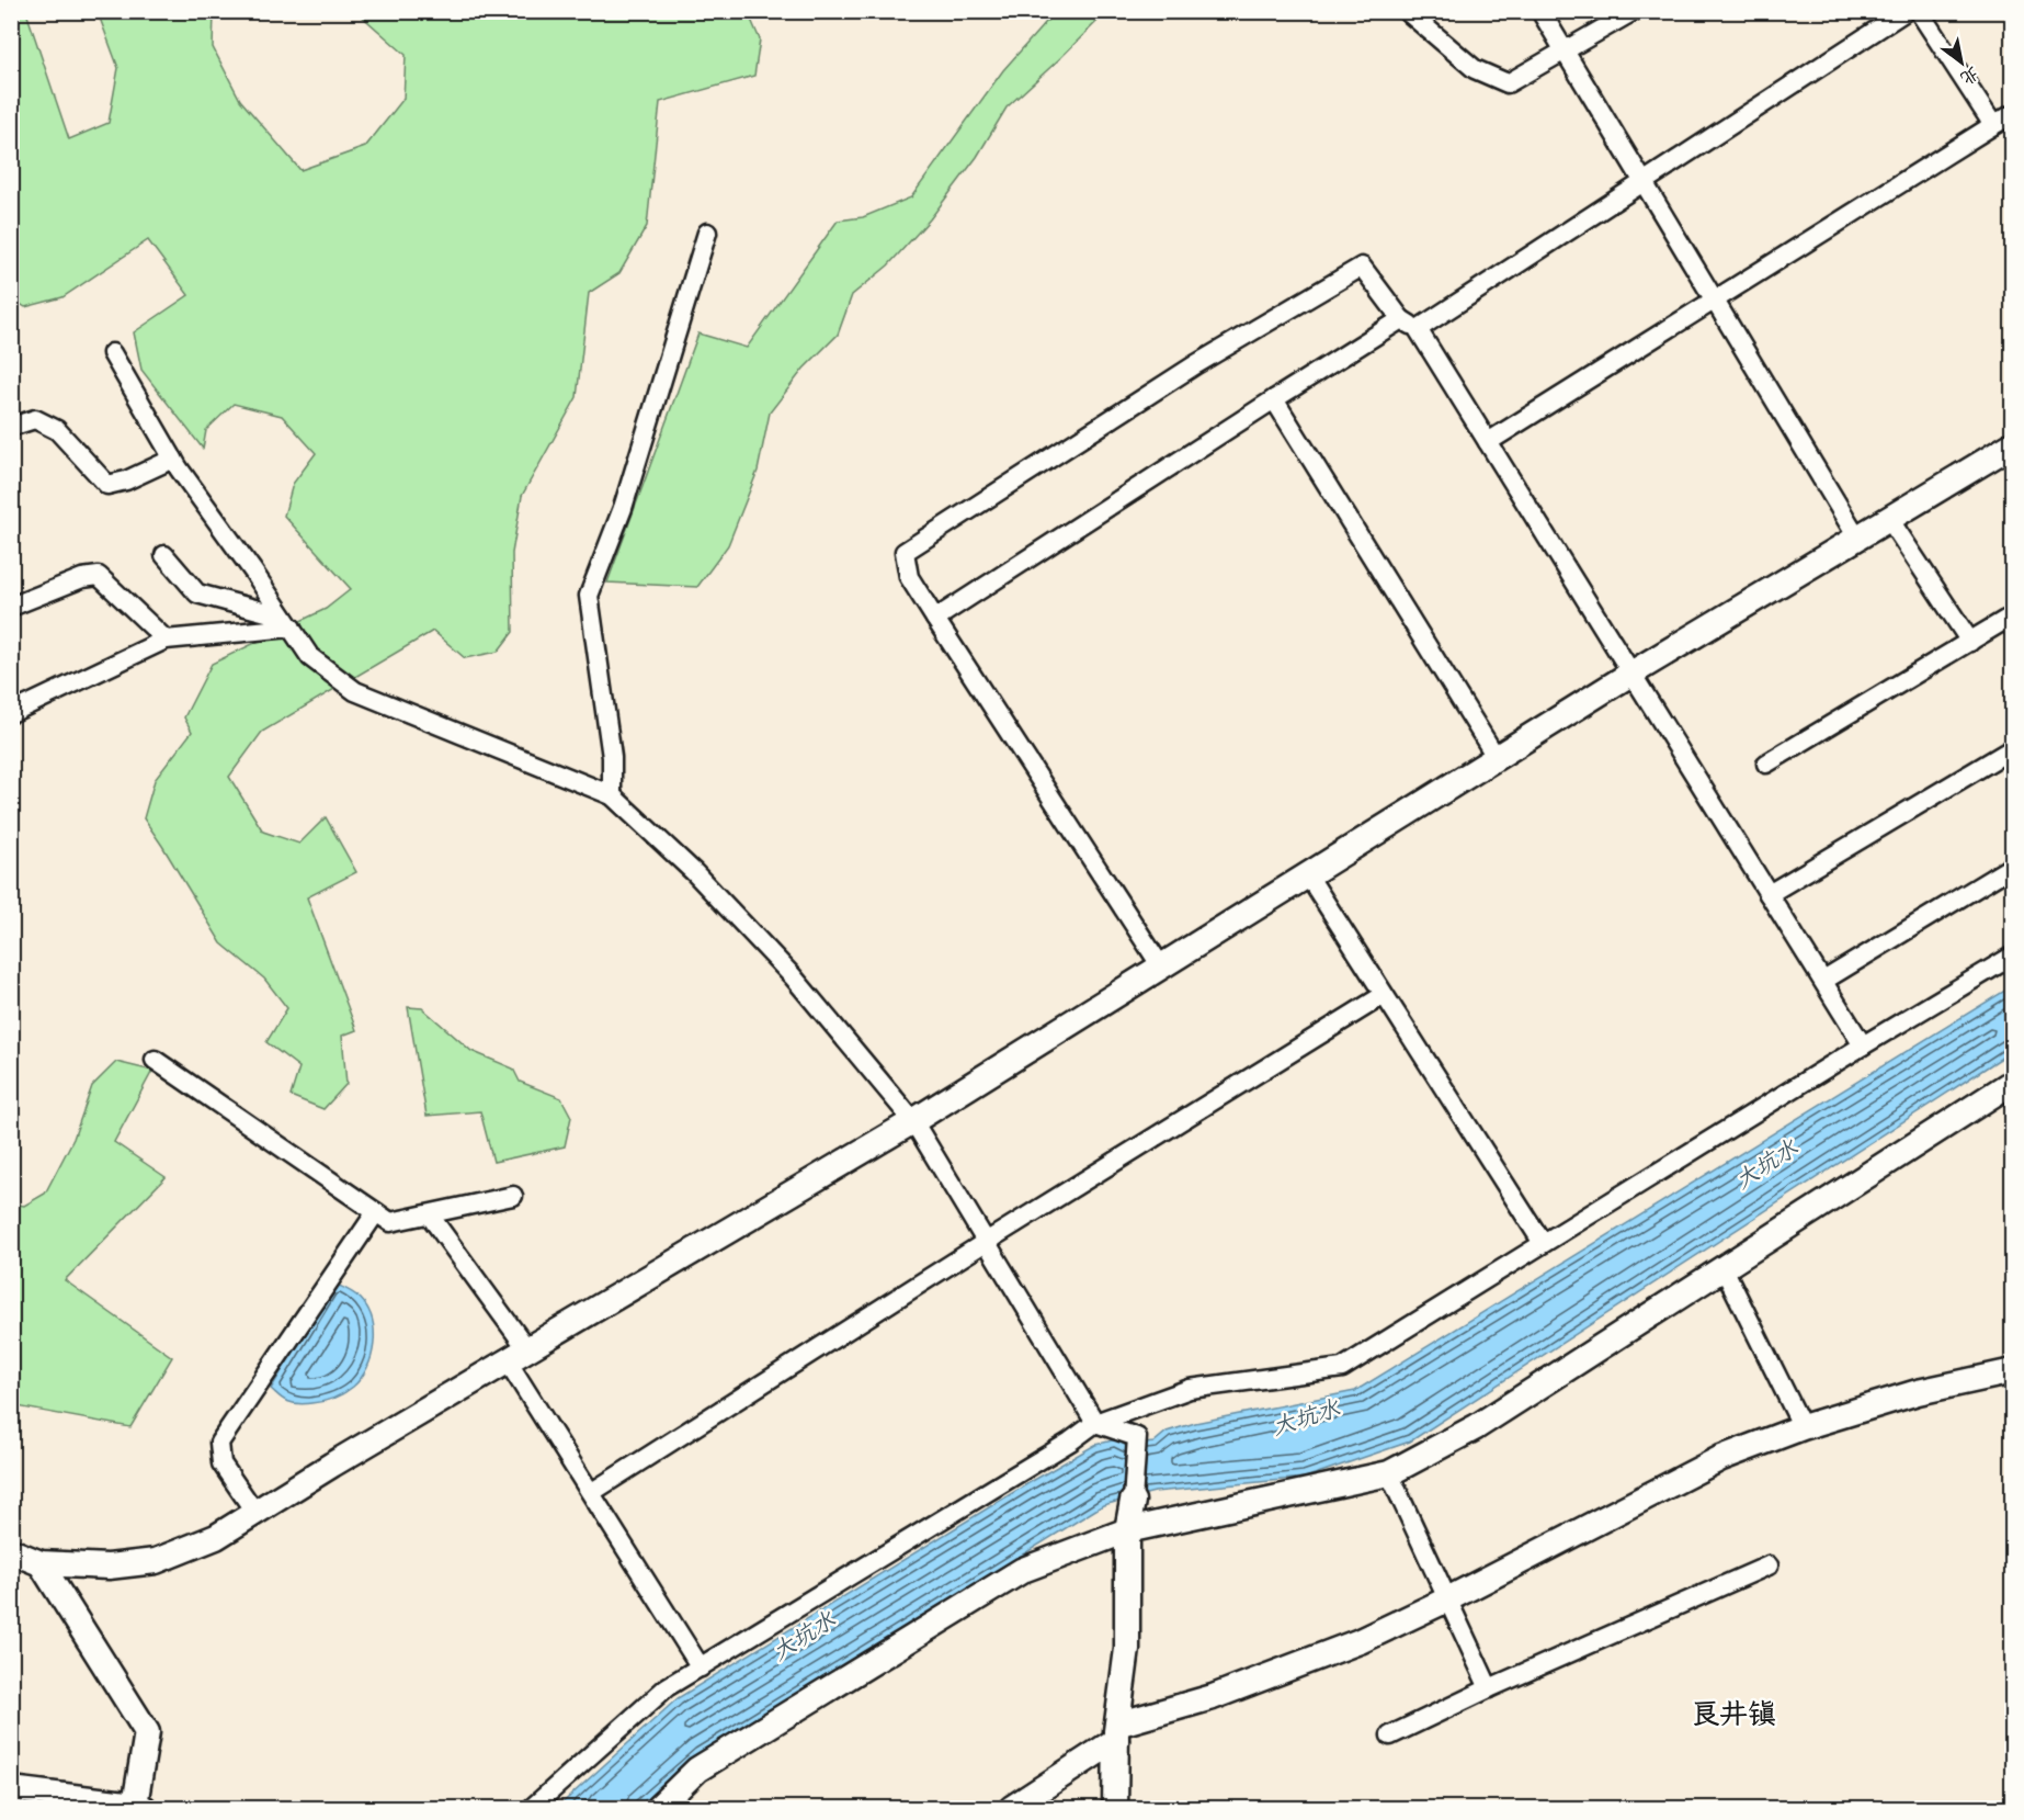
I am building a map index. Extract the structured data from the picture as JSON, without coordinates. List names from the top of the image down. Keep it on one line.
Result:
{"districts":["良井镇"],"water":["大坑水"],"north":"bottom right"}
